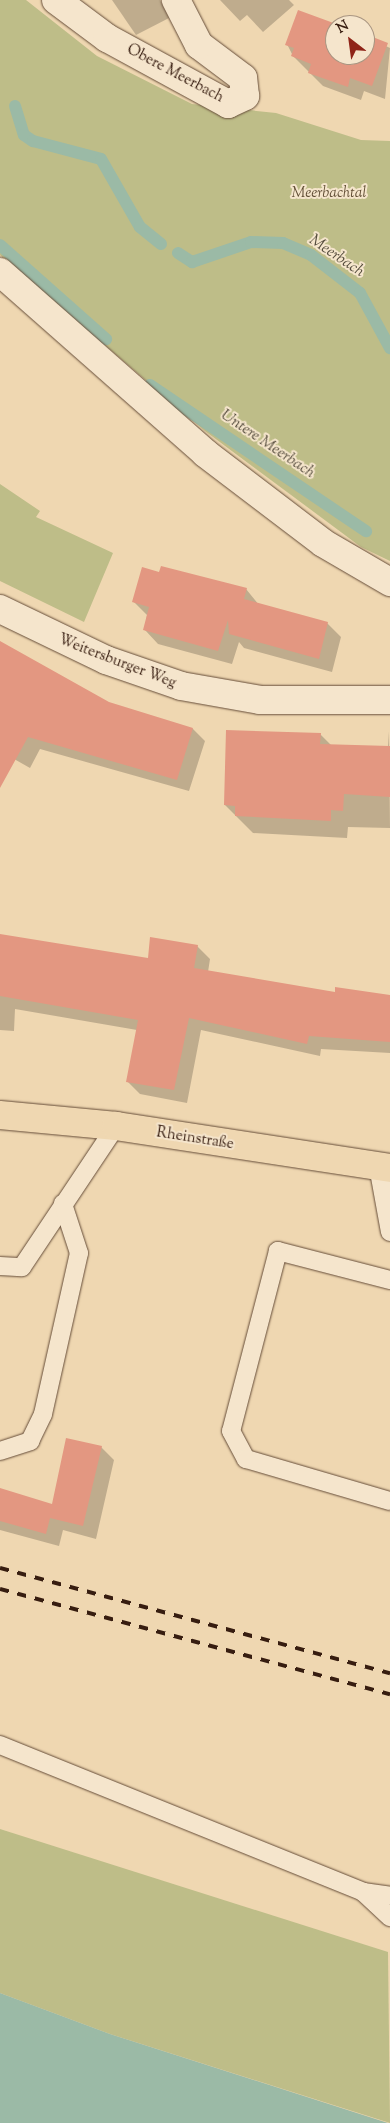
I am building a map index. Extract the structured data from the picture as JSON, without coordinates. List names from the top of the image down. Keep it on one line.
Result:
{"streets":{"main road":["Rheinstraße"],"street":["Obere Meerbach","Weitersburger Weg"]},"water":["Meerbach","Untere Meerbach"],"parks":["Meerbachtal"],"north":"top left"}
